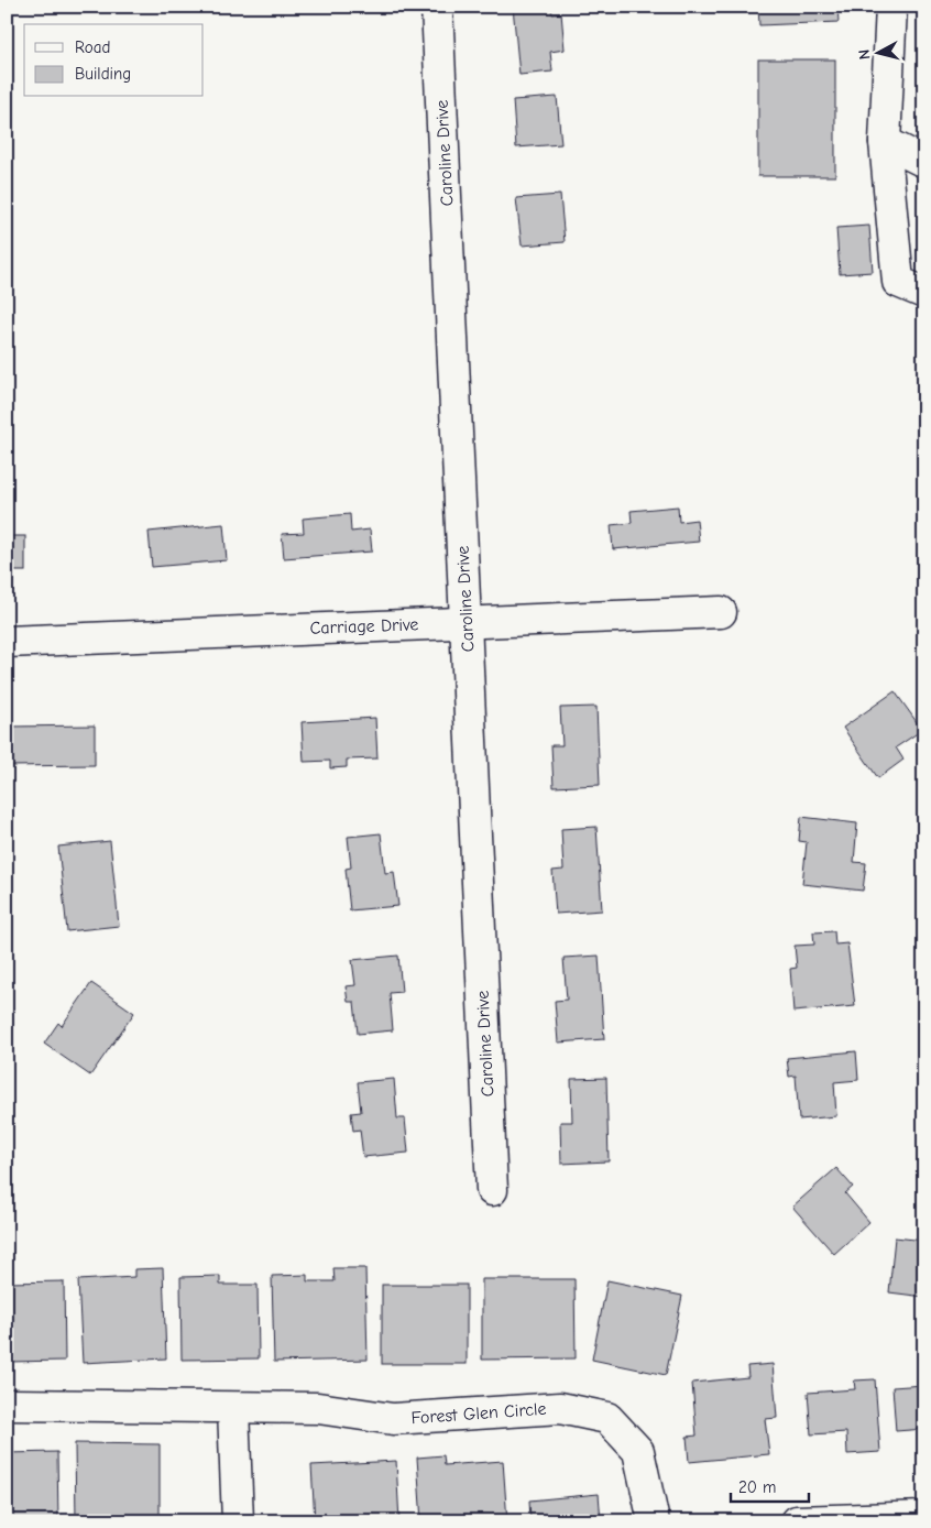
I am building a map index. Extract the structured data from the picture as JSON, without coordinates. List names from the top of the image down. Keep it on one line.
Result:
{"streets":{"street":["Caroline Drive","Carriage Drive","Forest Glen Circle"]},"crossings":[["Caroline Drive","Carriage Drive"]],"legend":["Road","Building"],"scale_bar":"20 m","north":"left"}
